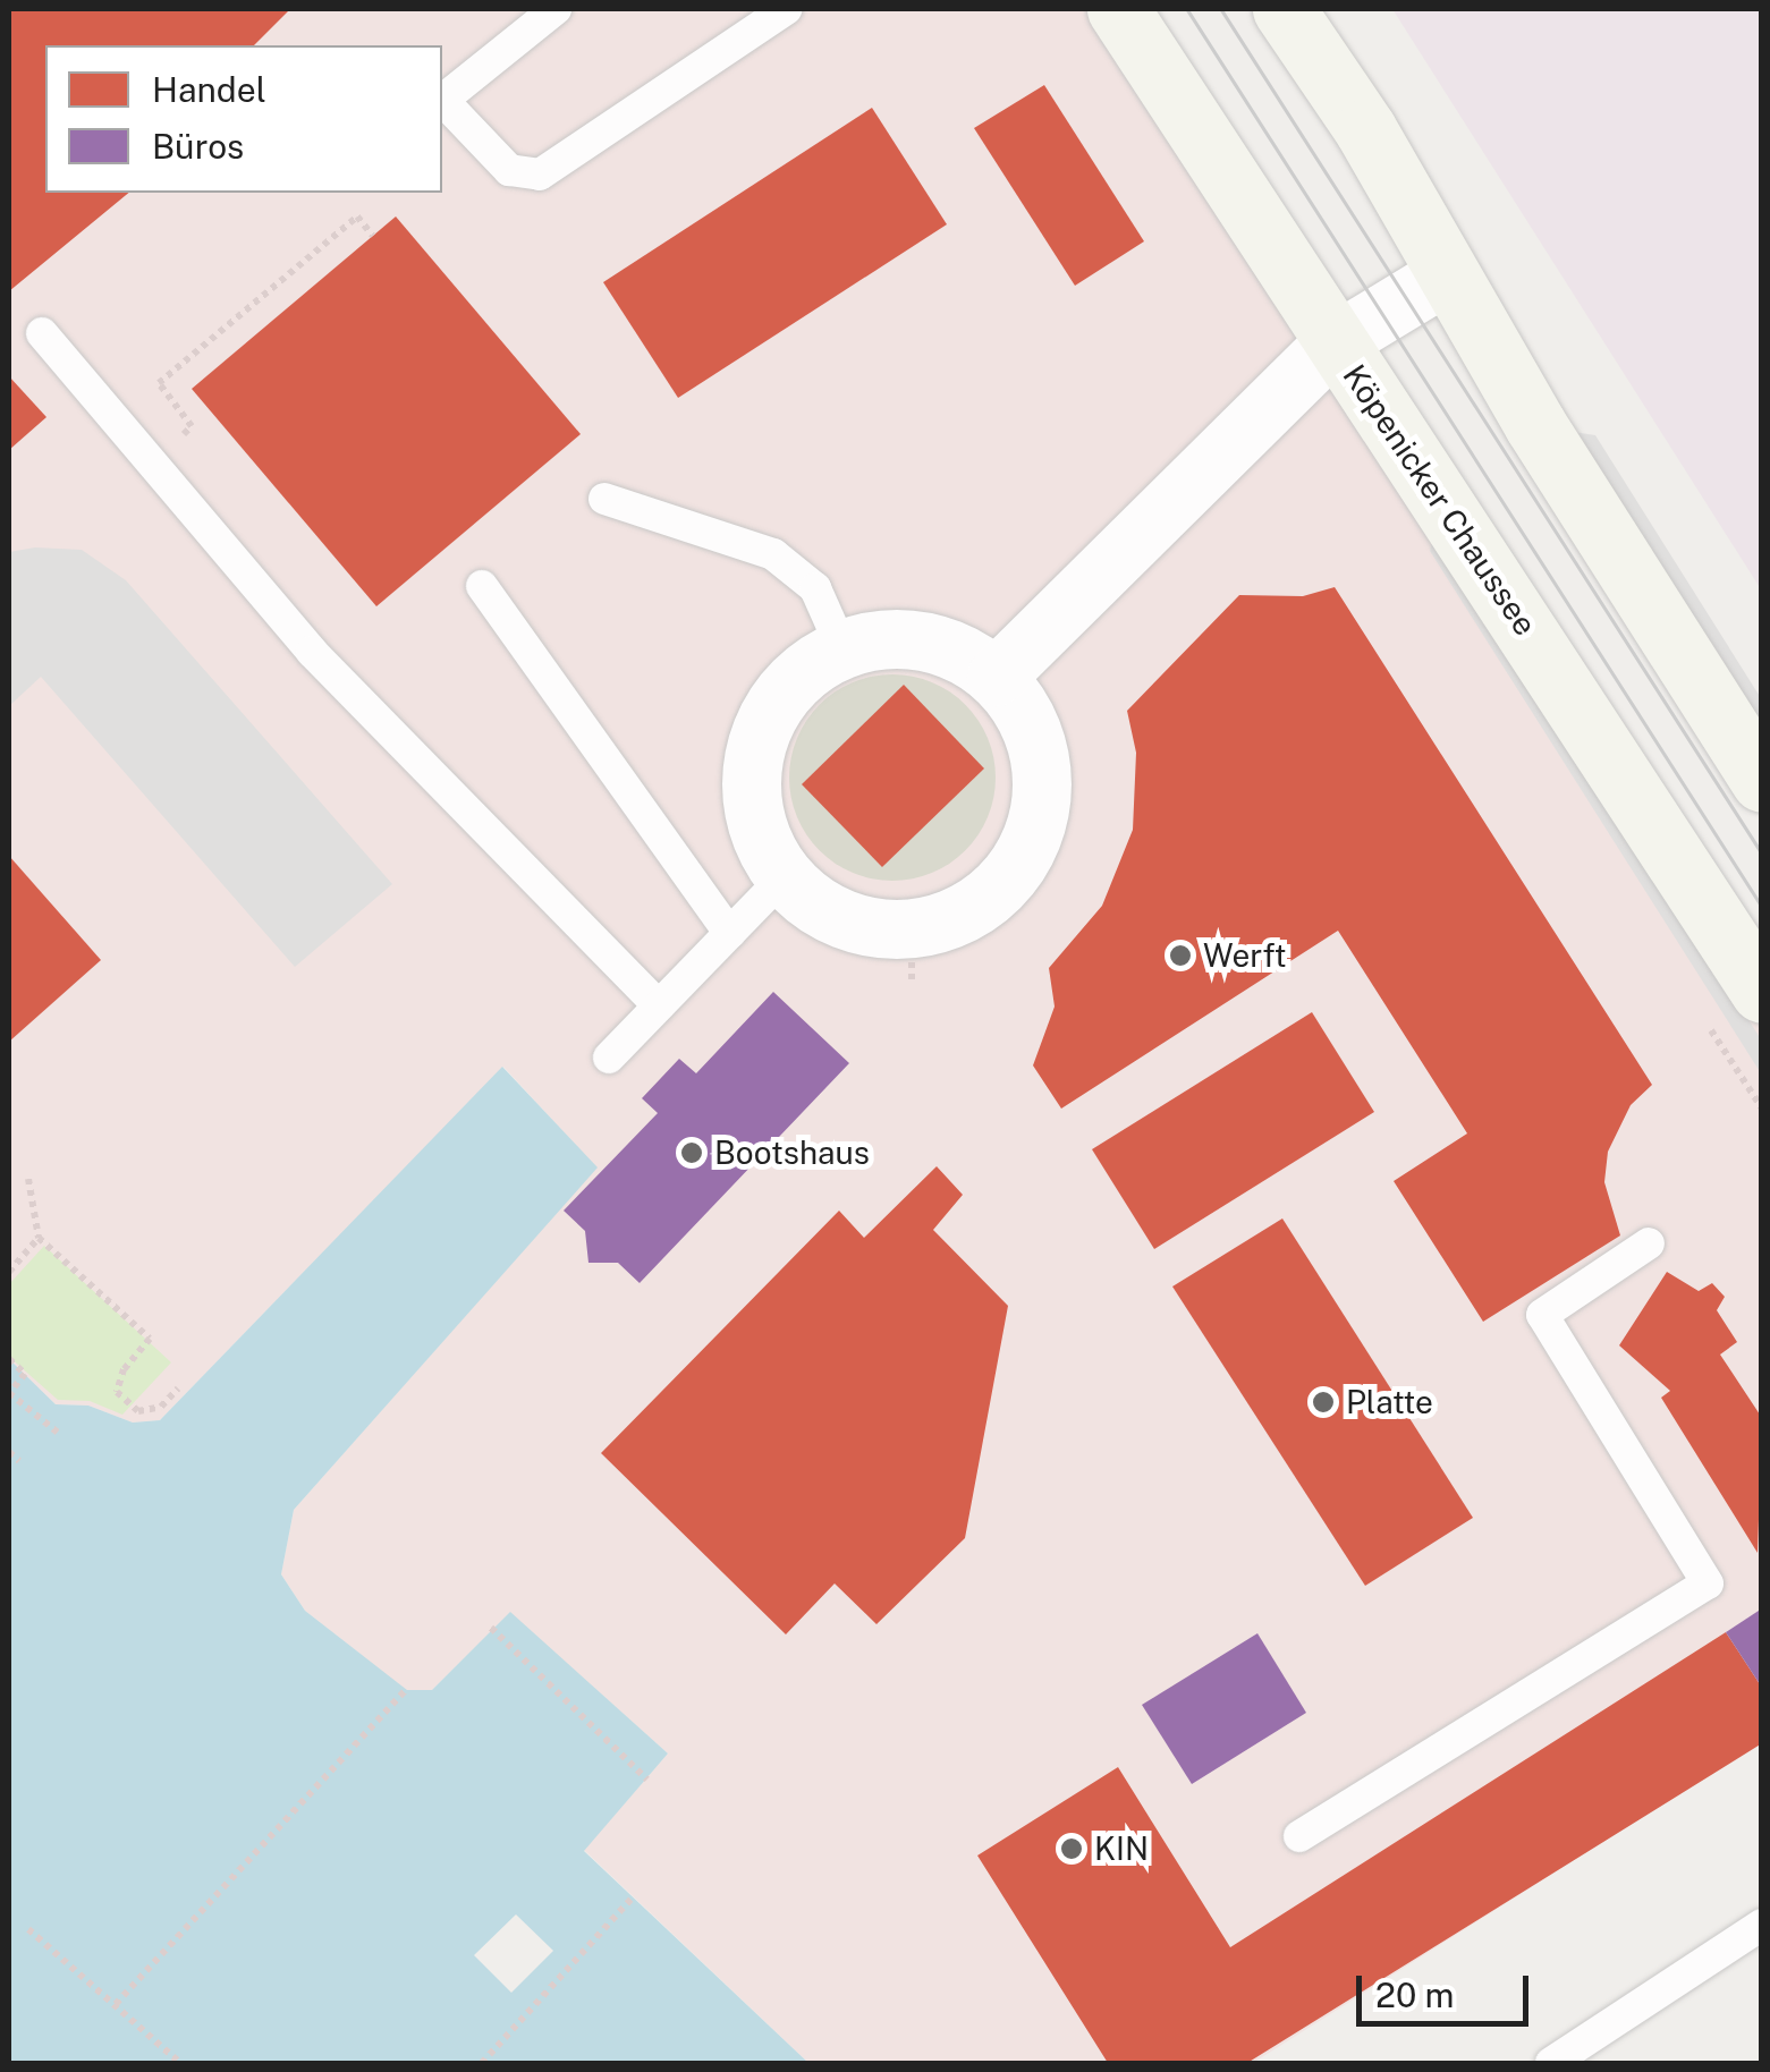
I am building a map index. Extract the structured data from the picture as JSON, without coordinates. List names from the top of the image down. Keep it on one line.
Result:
{"streets":{"main road":["Köpenicker Chaussee"]},"places":["Werft","Bootshaus","Platte","KIN"],"legend":["Handel","Büros"],"scale_bar":"20 m"}
